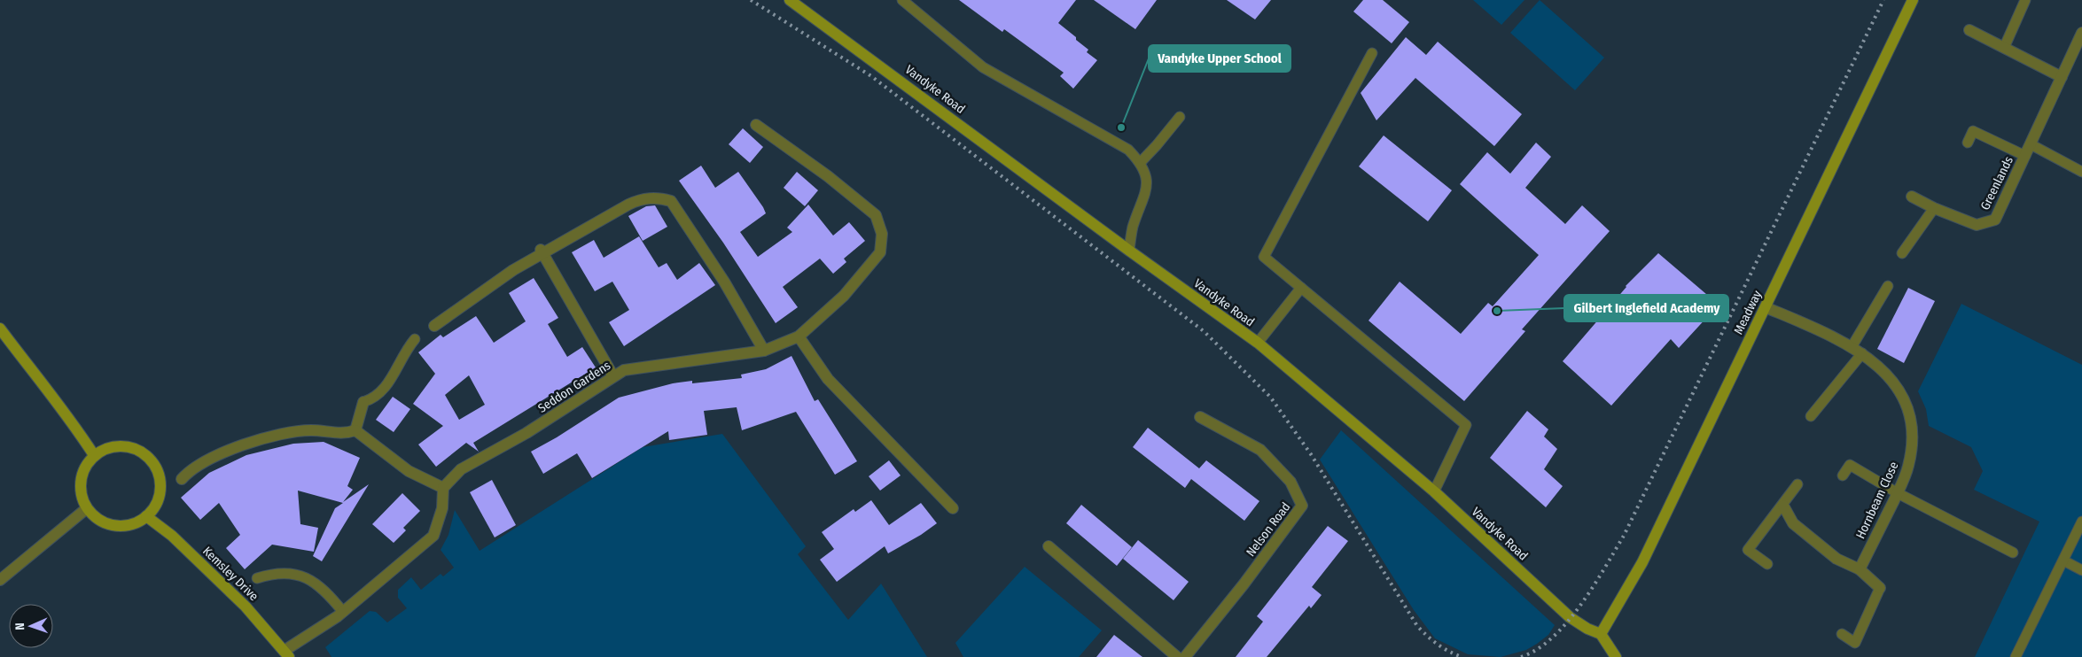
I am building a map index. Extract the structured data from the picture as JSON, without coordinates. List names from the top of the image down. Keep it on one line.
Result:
{"streets":{"street":["Vandyke Road","Greenlands","Meadway","Seddon Gardens","Hornbeam Close","Nelson Road","Kemsley Drive"]},"crossings":[["Vandyke Road","Meadway"],["Meadway","Hornbeam Close"]],"places":["Vandyke Upper School","Gilbert Inglefield Academy"],"north":"left"}
